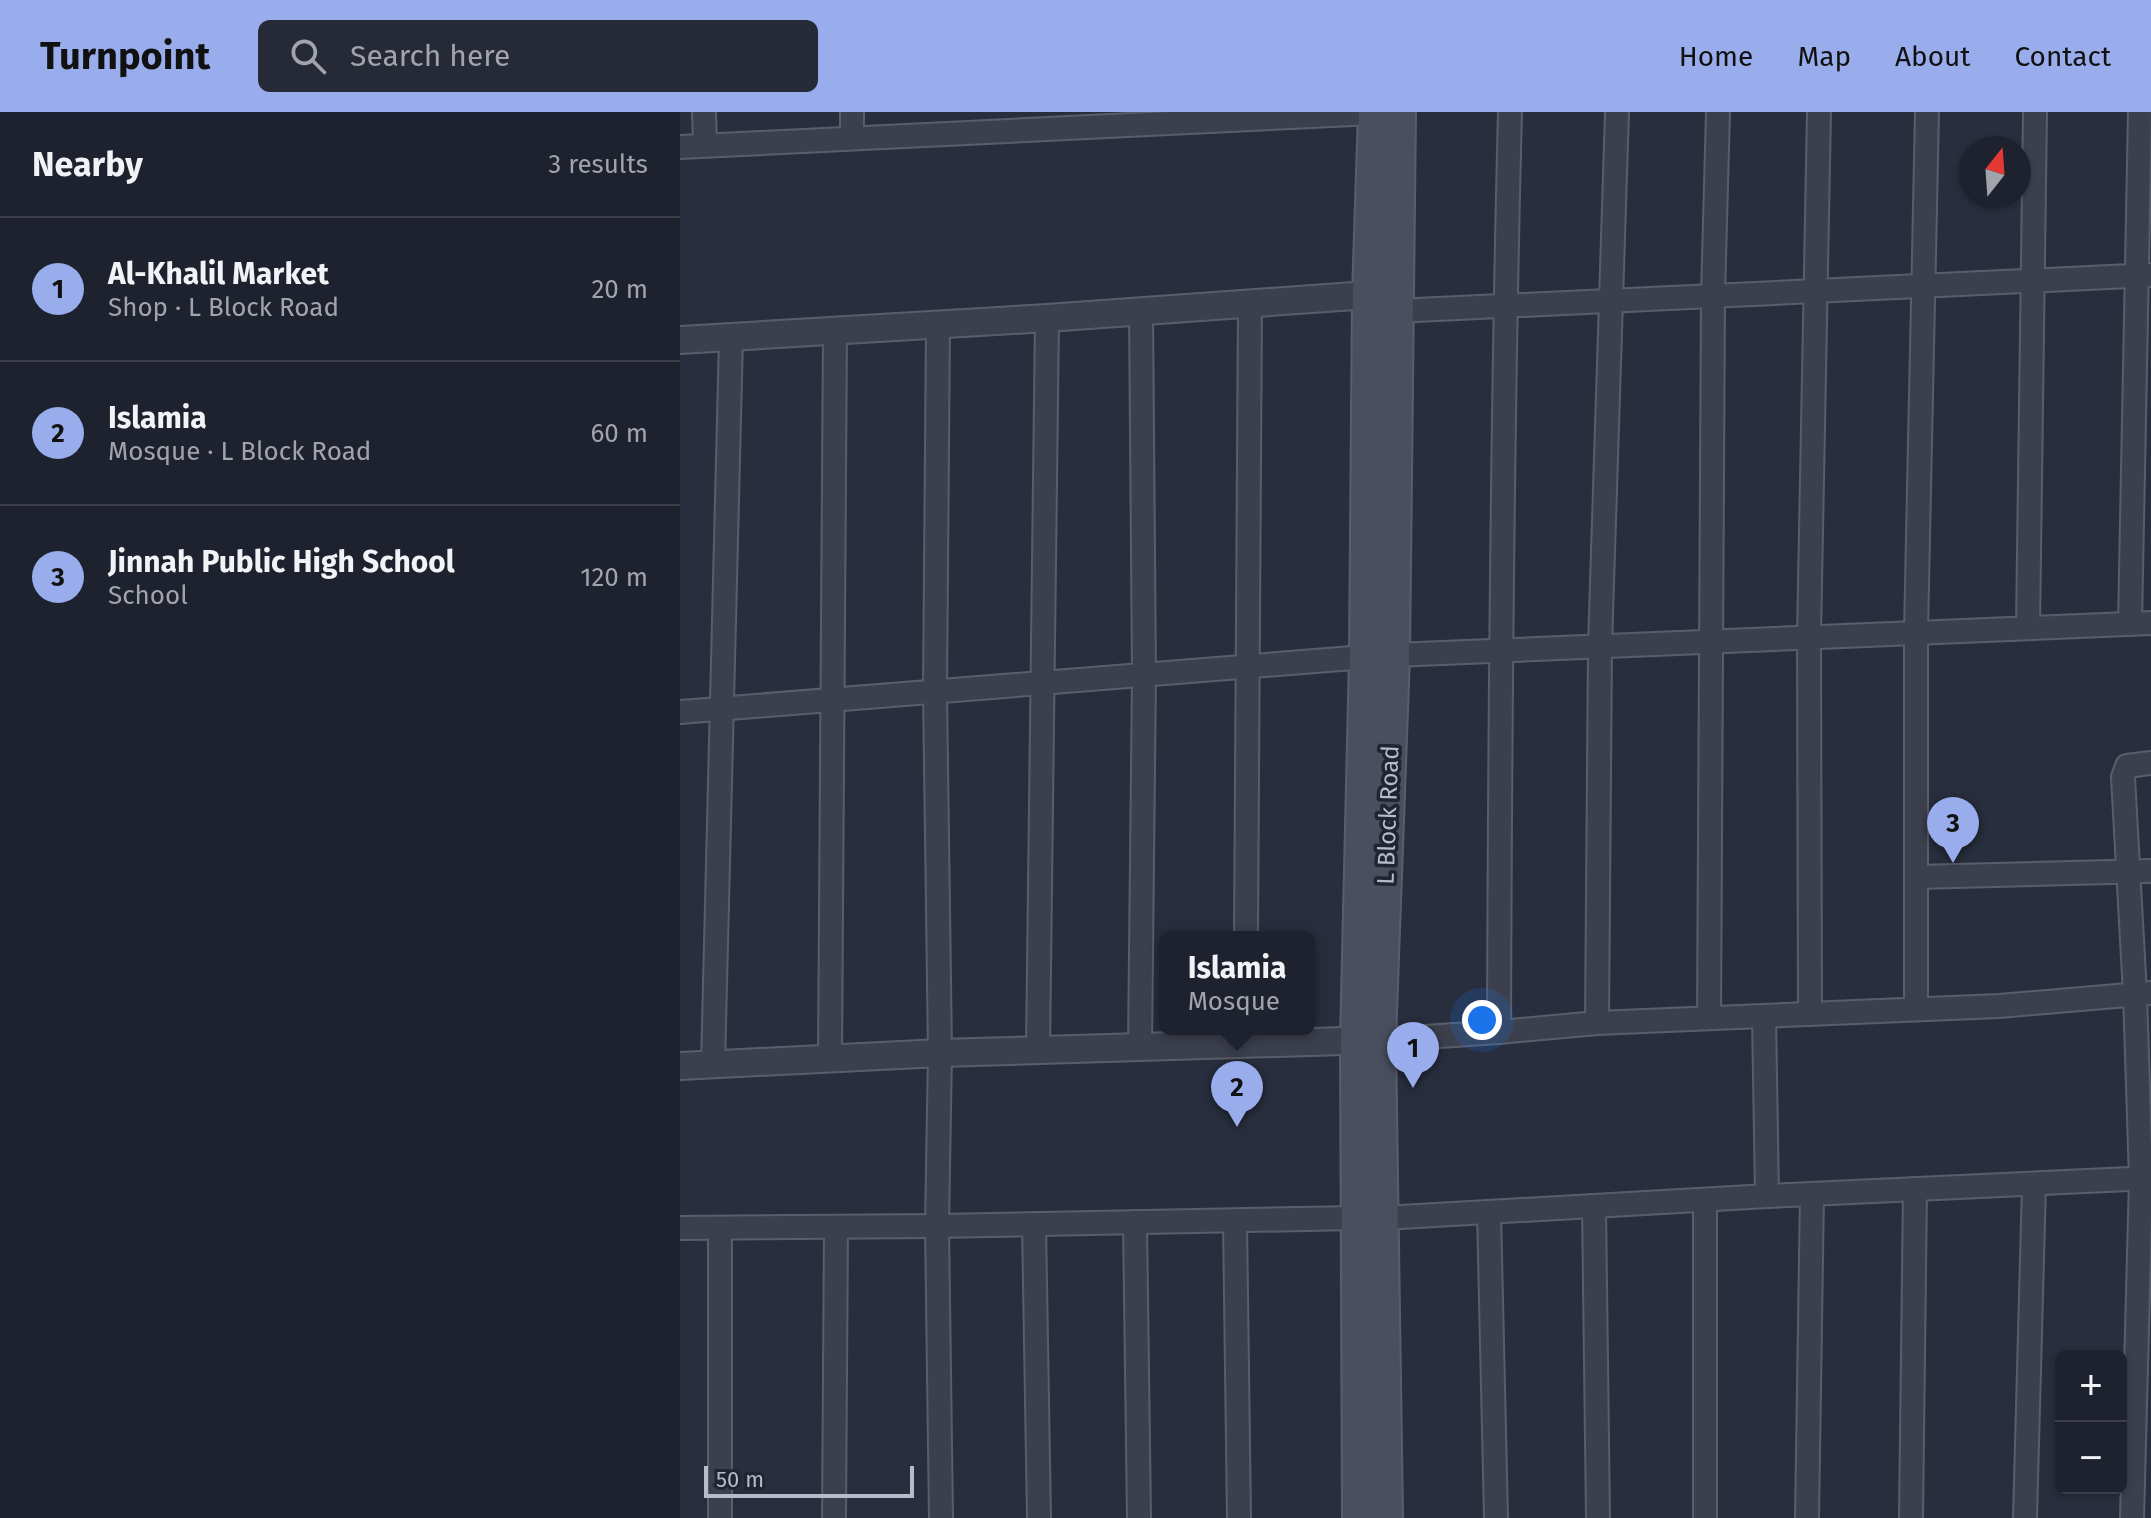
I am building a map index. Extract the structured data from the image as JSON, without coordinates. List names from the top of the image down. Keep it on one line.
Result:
{"streets":{"main road":["L Block Road"]},"scale_bar":"50 m","north":"top","page":{"header":"Turnpoint","search":"Search here","nav":["Home","Map","About","Contact"],"heading":["Nearby","3 results"],"list":[{"mark":"1","name":"Al-Khalil Market","note":"Shop · L Block Road","value":"20 m"},{"mark":"2","name":"Islamia","note":"Mosque · L Block Road","value":"60 m"},{"mark":"3","name":"Jinnah Public High School","note":"School","value":"120 m"}],"pins":["3","1","2"],"popup":["Islamia","Mosque"],"map_buttons":["+","−"],"scale":"50 m"}}
